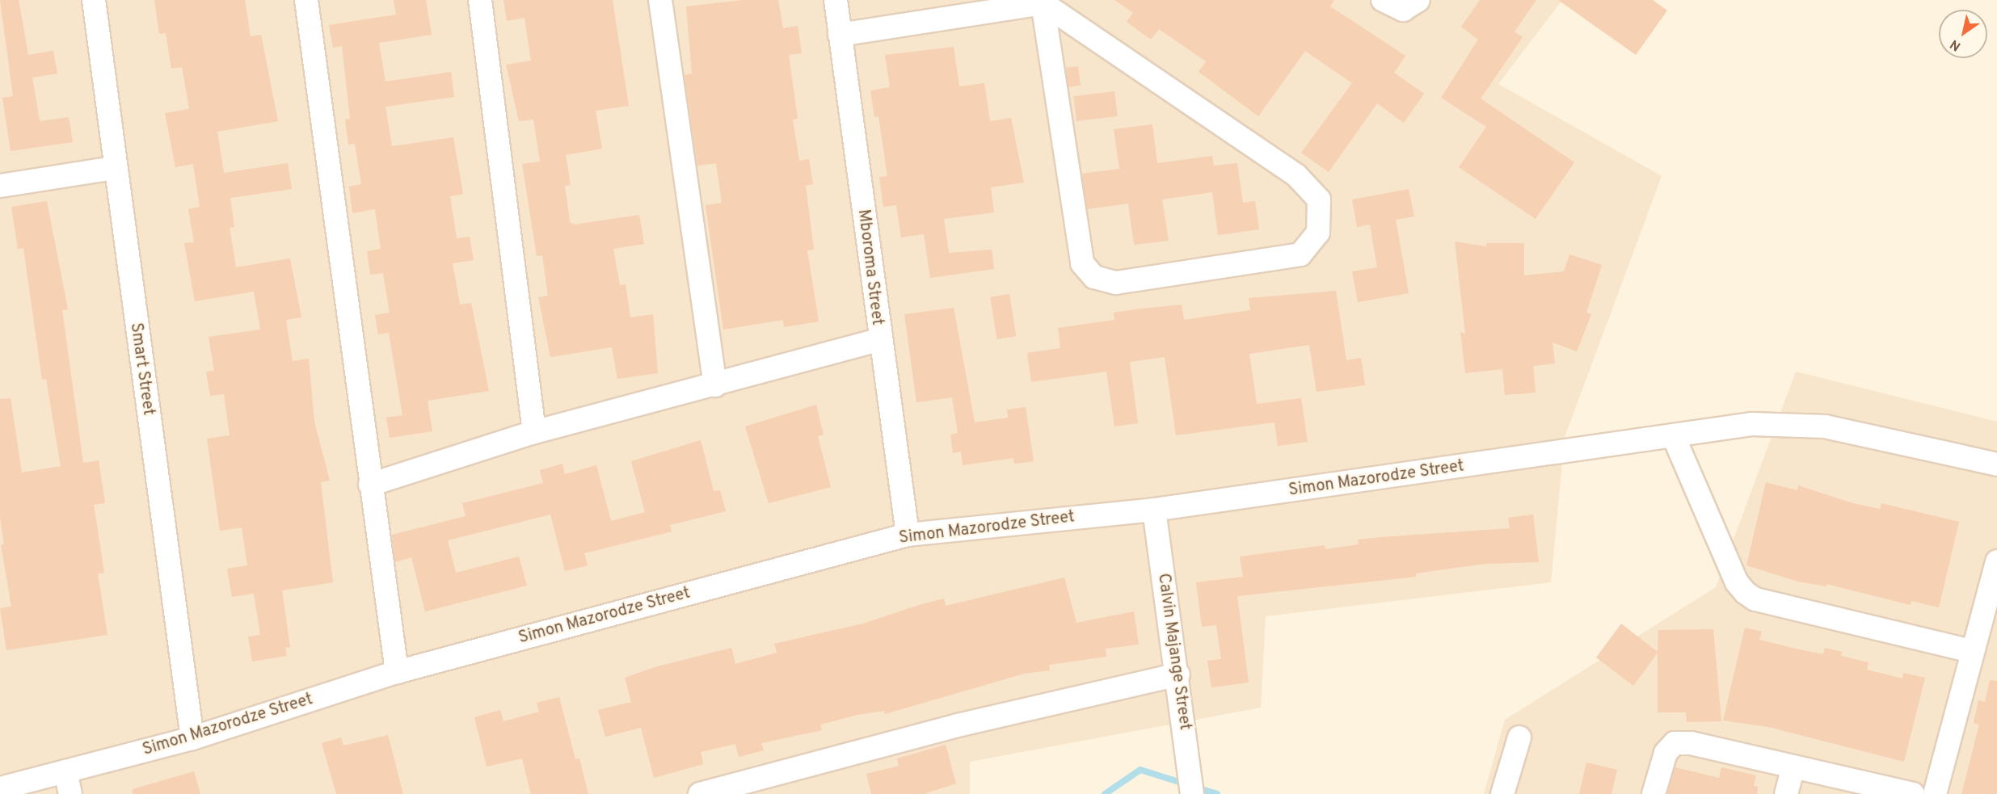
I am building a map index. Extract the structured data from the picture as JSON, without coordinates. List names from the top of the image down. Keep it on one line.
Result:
{"streets":{"street":["Mboroma Street","Smart Street","Simon Mazorodze Street","Calvin Majange Street"]},"crossings":[["Mboroma Street","Simon Mazorodze Street"],["Smart Street","Simon Mazorodze Street"],["Simon Mazorodze Street","Calvin Majange Street"]],"north":"bottom left"}
